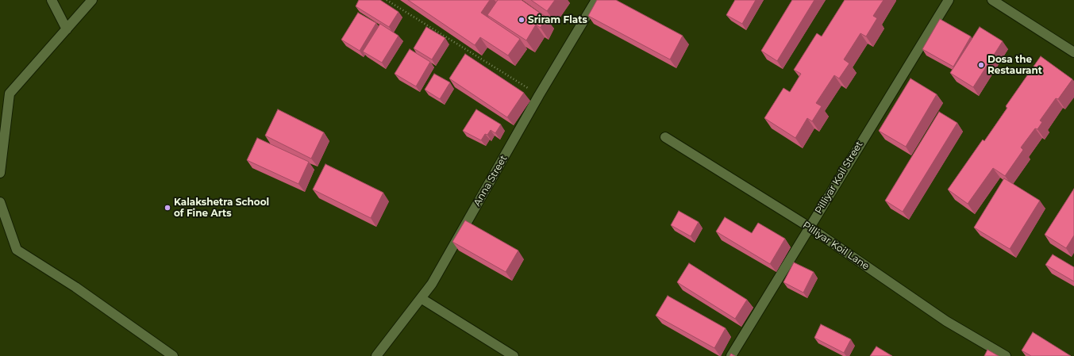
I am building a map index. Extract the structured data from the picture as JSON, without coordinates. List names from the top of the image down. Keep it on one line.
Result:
{"streets":{"street":["Pilliyar Koil Street","Anna Street","Pilliyar Koil Lane"]},"crossings":[["Pilliyar Koil Street","Pilliyar Koil Lane"]],"places":["Sriram Flats","Dosa the Restaurant","Kalakshetra School of Fine Arts"]}
